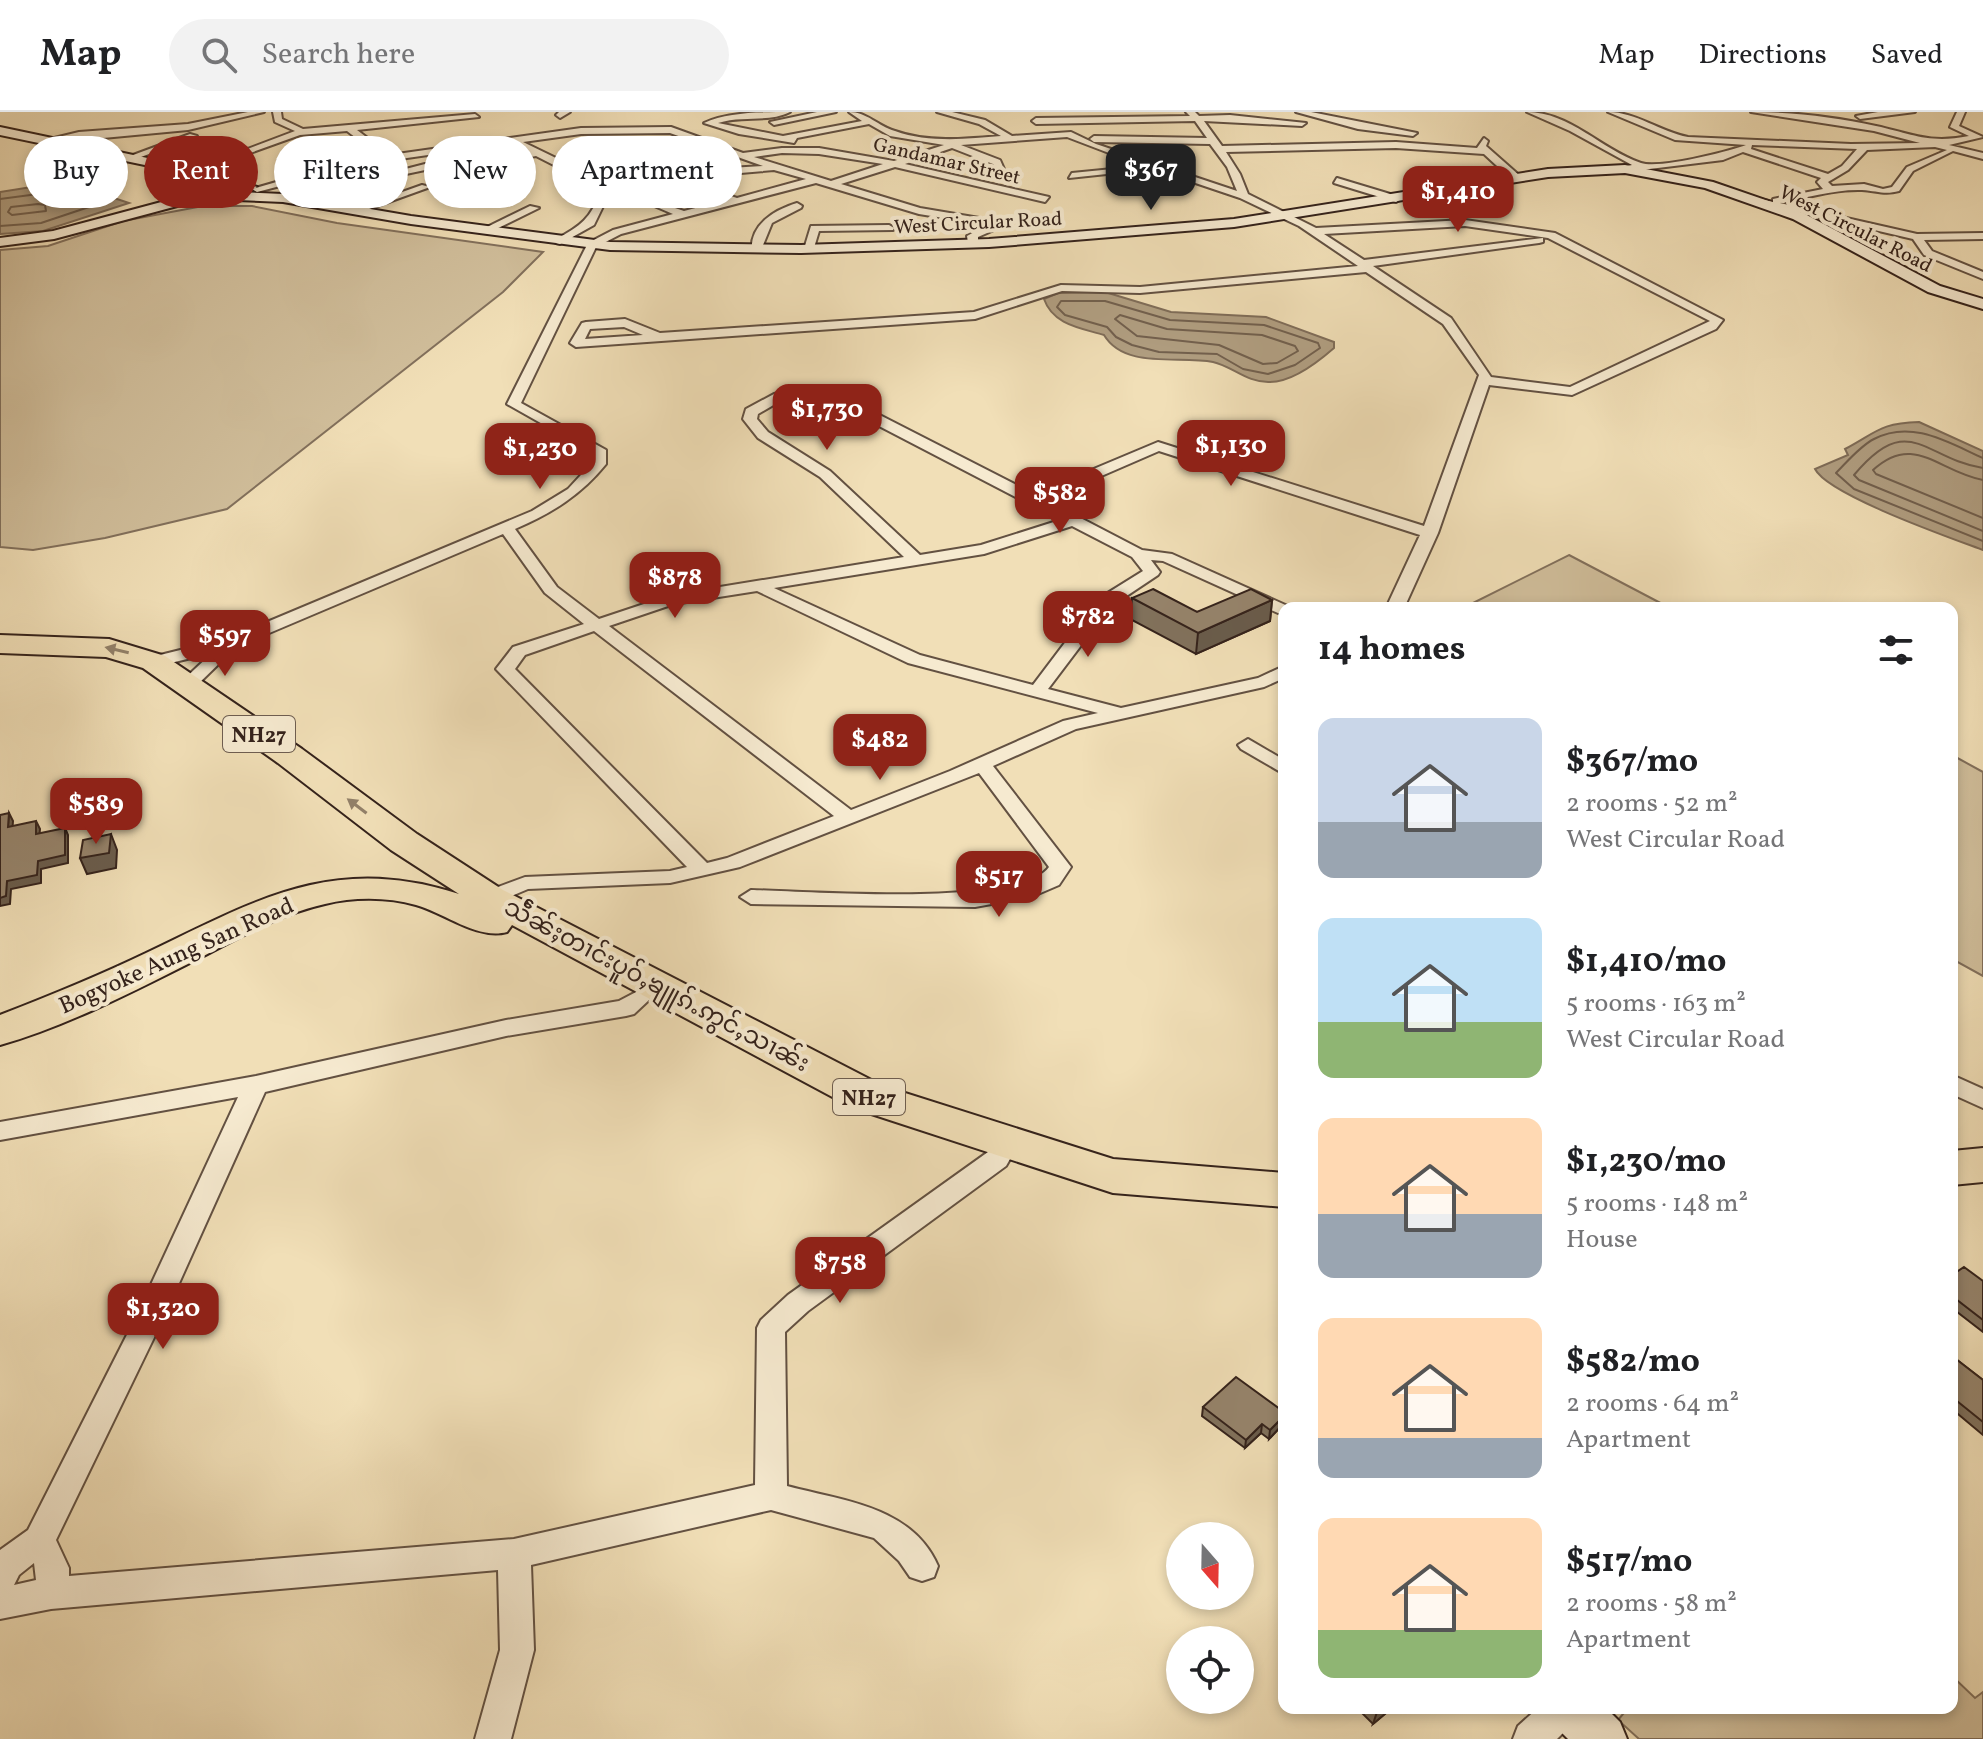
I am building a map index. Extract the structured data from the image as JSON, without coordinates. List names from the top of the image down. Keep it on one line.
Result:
{"streets":{"highway":["NH27","Bogyoke Aung San Road","သဵႅၼ်ႈတၢင်းပူဝ်ႇၶျူၵ်ႉဢွင်ႇသၢၼ်း"],"street":["Gandamar Street","West Circular Road"]},"crossings":[["NH27","သဵႅၼ်ႈတၢင်းပူဝ်ႇၶျူၵ်ႉဢွင်ႇသၢၼ်း"],["Bogyoke Aung San Road","သဵႅၼ်ႈတၢင်းပူဝ်ႇၶျူၵ်ႉဢွင်ႇသၢၼ်း"]],"north":"bottom","page":{"header":"Map","search":"Search here","nav":["Map","Directions","Saved"],"chip":["Buy","Rent","Filters","New","Apartment"],"price":["$367","$1,410","$1,730","$1,130","$1,230","$582","$878","$782","$597","$482","$589","$517","$758","$1,320"],"heading":"14 homes","list":[{"name":"$367/mo","note":"2 rooms · 52 m² · West Circular Road"},{"name":"$1,410/mo","note":"5 rooms · 163 m² · West Circular Road"},{"name":"$1,230/mo","note":"5 rooms · 148 m² · House"},{"name":"$582/mo","note":"2 rooms · 64 m² · Apartment"},{"name":"$517/mo","note":"2 rooms · 58 m² · Apartment"}]}}
